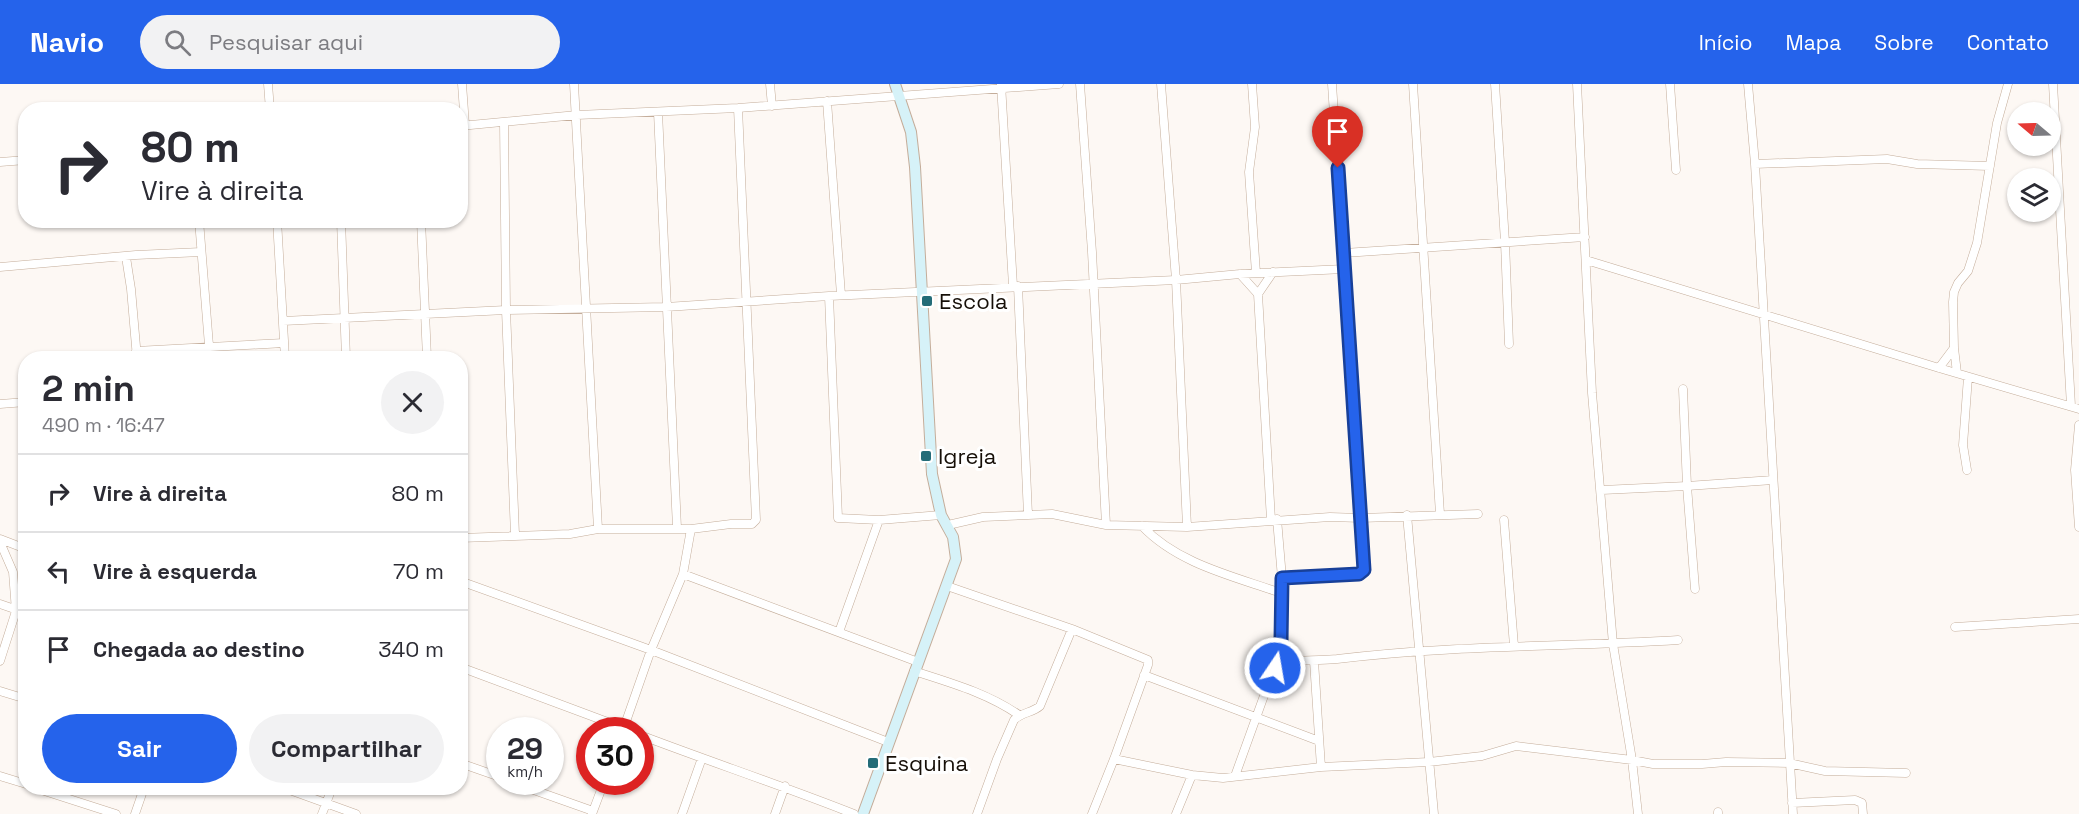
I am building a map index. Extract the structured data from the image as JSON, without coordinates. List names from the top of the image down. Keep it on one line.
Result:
{"places":{"transit":["Escola","Igreja","Esquina"]},"north":"left","page":{"header":"Navio","search":"Pesquisar aqui","nav":["Início","Mapa","Sobre","Contato"],"turn":["80 m","Vire à direita"],"heading":["2 min","490 m · 16:47"],"list":[{"name":"Vire à direita","value":"80 m"},{"name":"Vire à esquerda","value":"70 m"},{"name":"Chegada ao destino","value":"340 m"}],"buttons":["Sair","Compartilhar"],"speed":"29 km/h","limit":"30"}}
